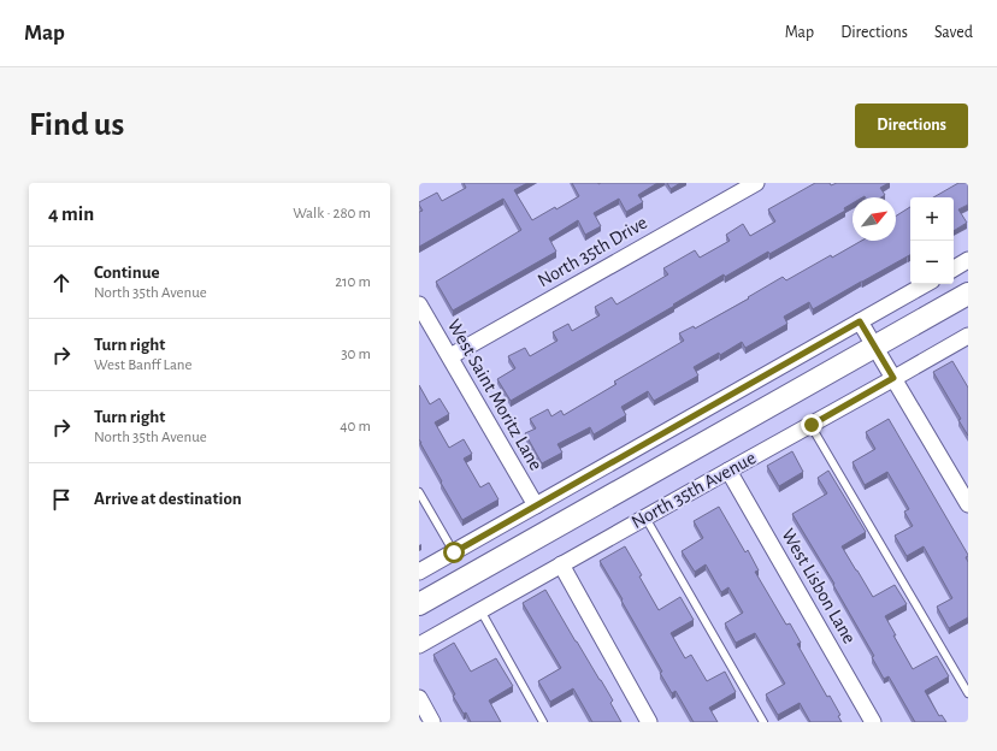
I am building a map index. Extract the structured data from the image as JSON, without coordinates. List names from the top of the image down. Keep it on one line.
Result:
{"streets":{"main road":["North 35th Avenue"],"street":["North 35th Drive","West Saint Moritz Lane","West Lisbon Lane"]},"crossings":[["North 35th Drive","West Saint Moritz Lane"],["North 35th Avenue","West Lisbon Lane"]],"north":"top right","page":{"header":"Map","nav":["Map","Directions","Saved"],"buttons":"Directions","title":"Find us","heading":["4 min","Walk · 280 m"],"map_buttons":["+","−"],"list":[["Continue","North 35th Avenue","210 m"],["Turn right","West Banff Lane","30 m"],["Turn right","North 35th Avenue","40 m"],"Arrive at destination"]}}
